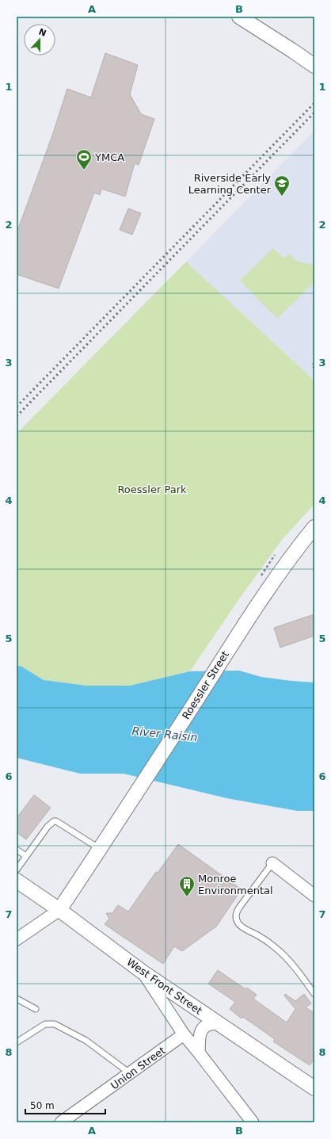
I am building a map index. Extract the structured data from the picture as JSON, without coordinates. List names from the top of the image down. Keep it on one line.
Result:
{"streets":{"street":["Roessler Street","West Front Street","Union Street"]},"crossings":[["Roessler Street","West Front Street"]],"water":["River Raisin"],"parks":["Roessler Park"],"places":{"sports":["YMCA"],"school or university":["Riverside Early Learning Center"],"building":["Monroe Environmental"]},"scale_bar":"50 m","north":"top","grid":{"columns":["A","B"],"rows":["1","2","3","4","5","6","7","8"]}}
